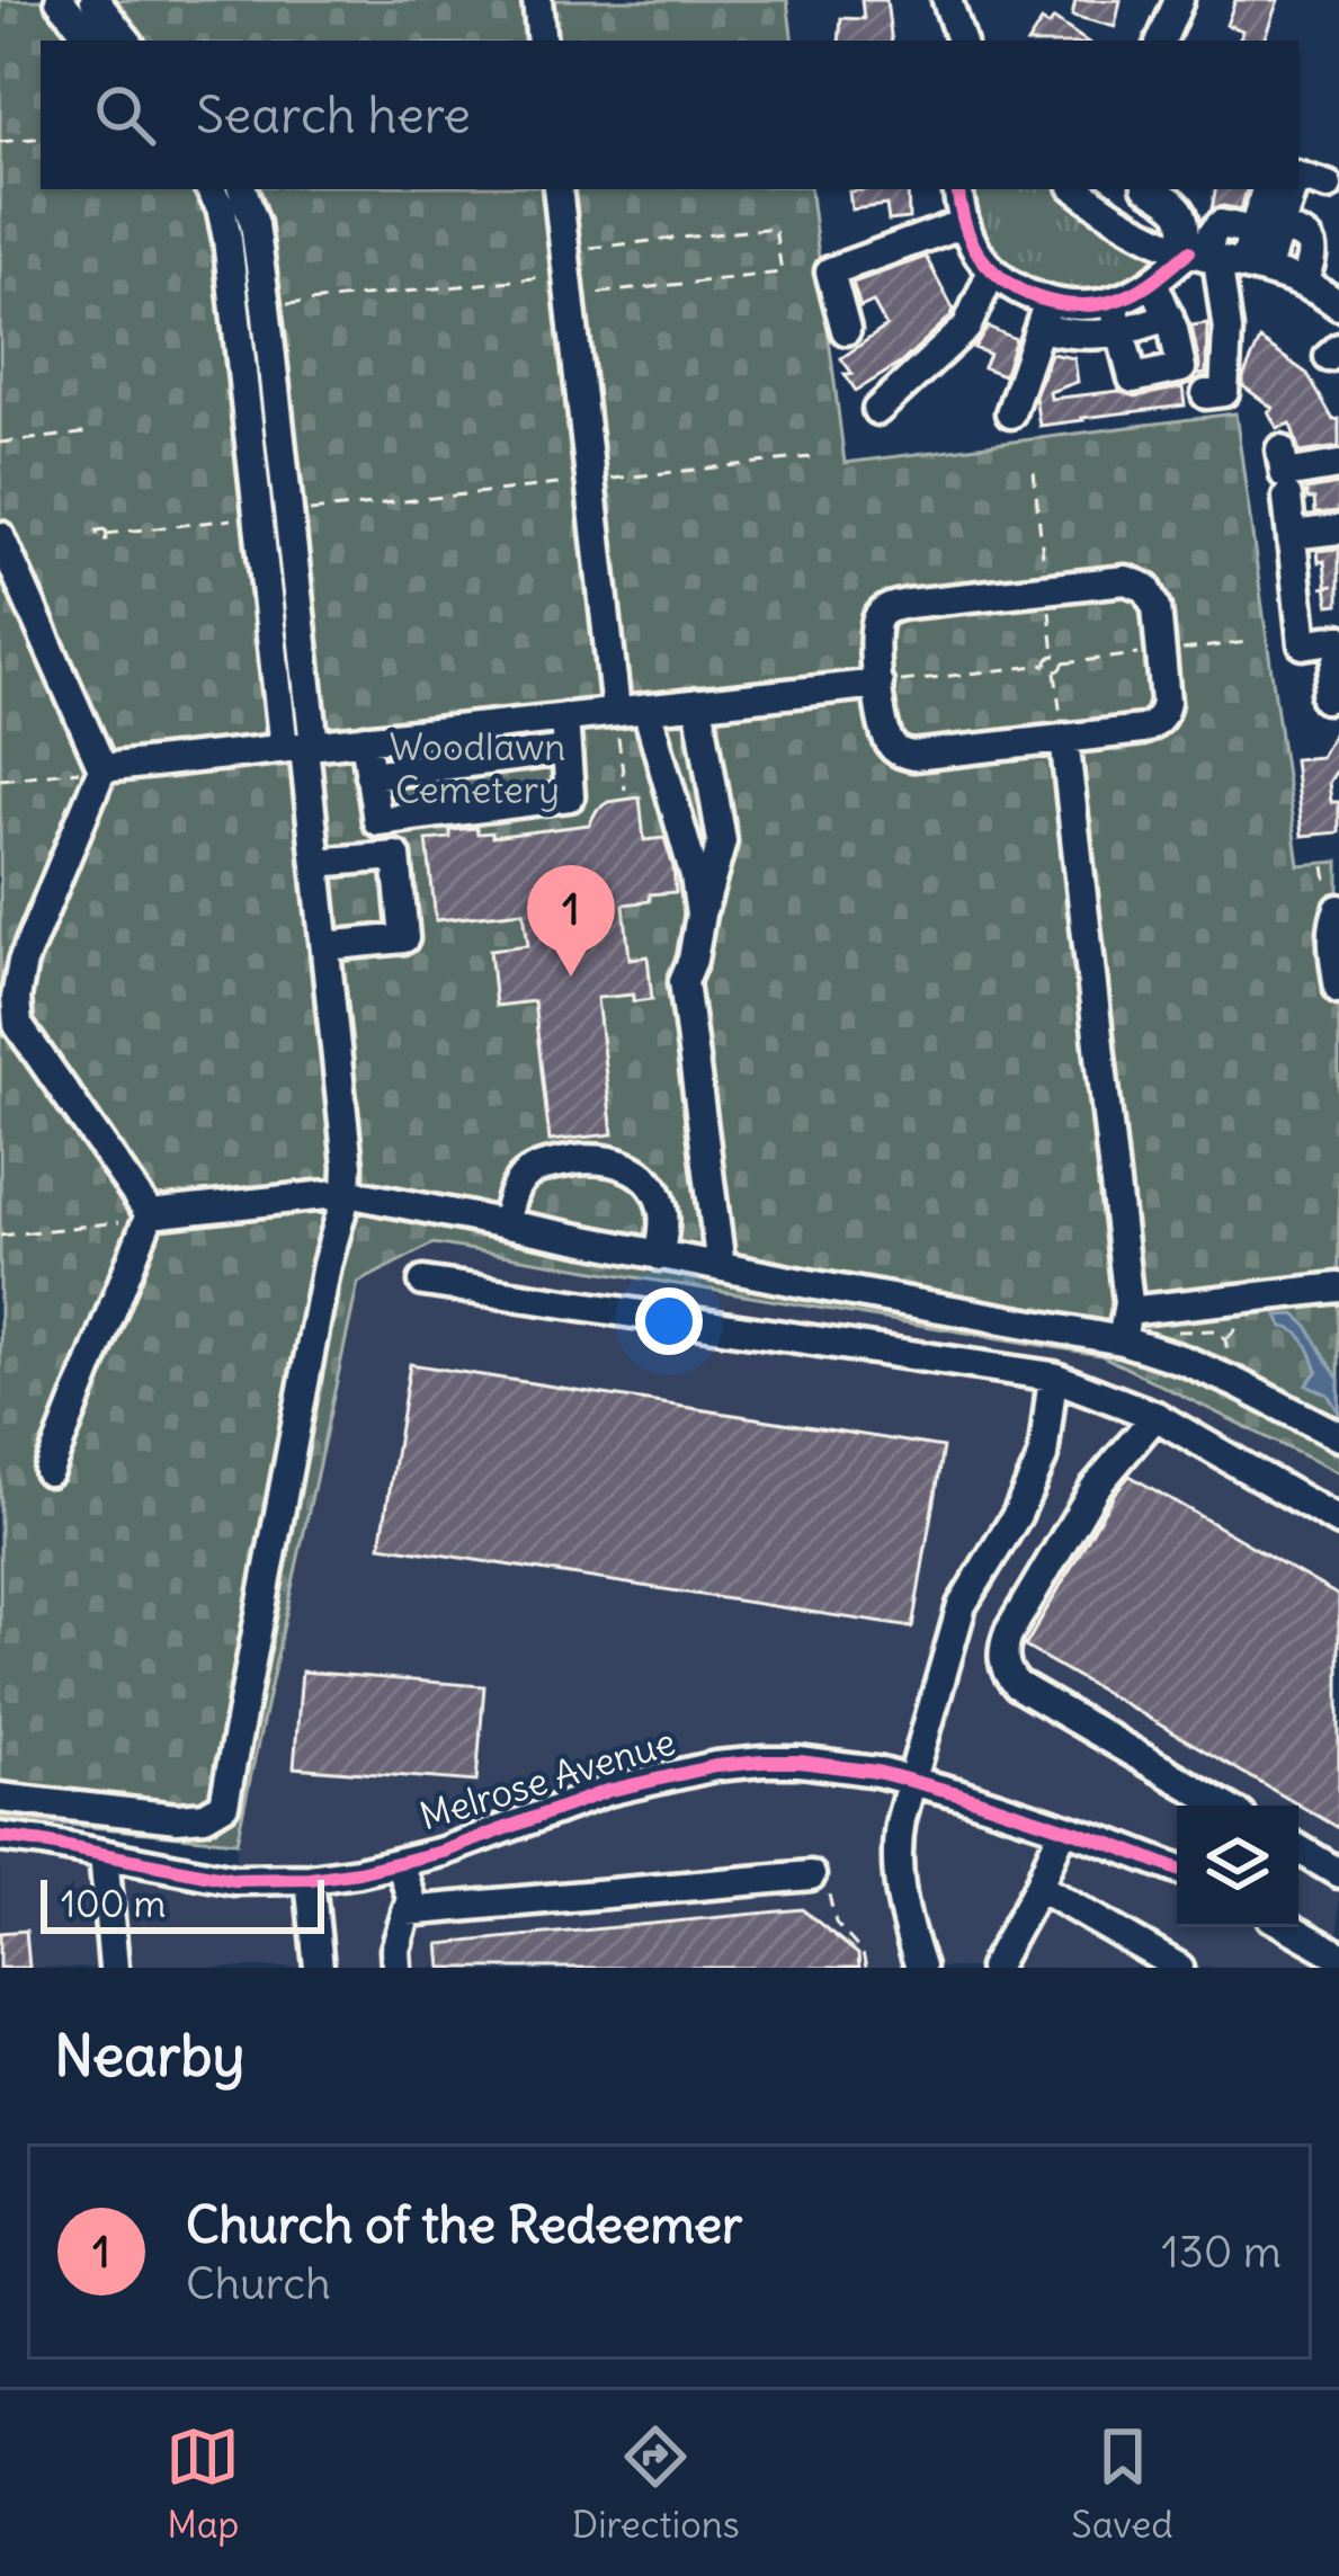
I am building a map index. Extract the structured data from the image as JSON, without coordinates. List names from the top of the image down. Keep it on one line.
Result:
{"streets":{"street":["Melrose Avenue"]},"parks":["Woodlawn Cemetery"],"scale_bar":"100 m","page":{"search":"Search here","pins":"1","scale":"100 m","heading":"Nearby","list":[{"mark":"1","name":"Church of the Redeemer","note":"Church","value":"130 m"}],"nav":["Map","Directions","Saved"]}}
